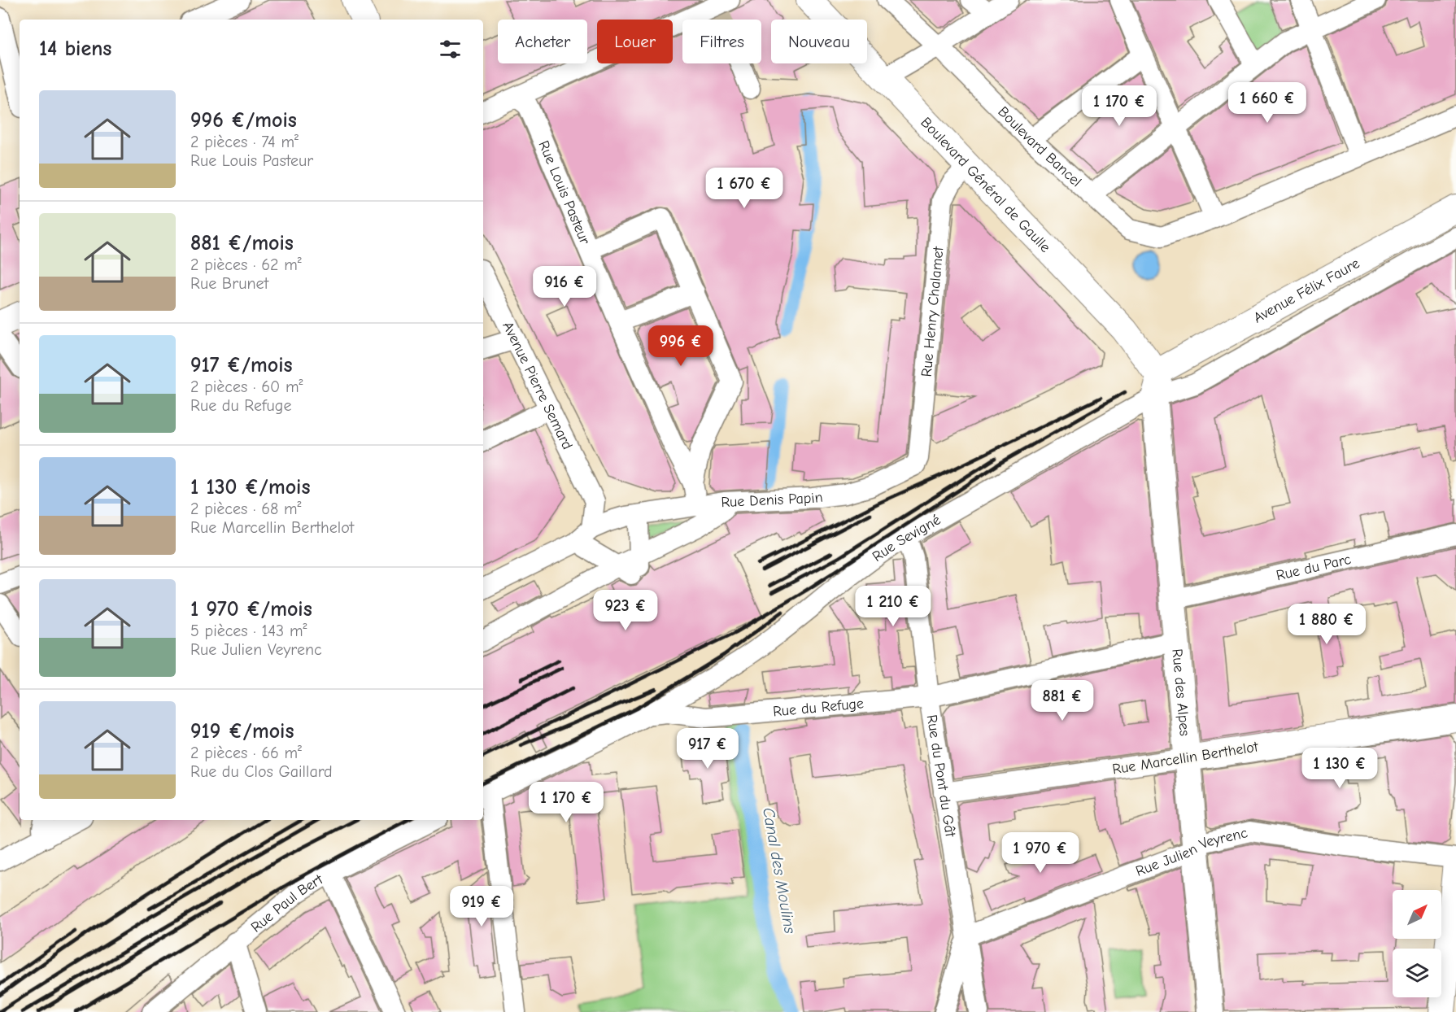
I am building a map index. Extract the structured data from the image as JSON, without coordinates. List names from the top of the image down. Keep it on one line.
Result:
{"streets":{"main road":["Boulevard Général de Gaulle","Avenue Félix Faure","Rue des Alpes","Rue Marcellin Berthelot"],"street":["Boulevard Bancel","Rue Louis Pasteur","Rue Henry Chalamet","Avenue Pierre Semard","Rue Denis Papin","Rue Sevigné","Rue du Parc","Rue du Refuge","Rue du Pont du Gât","Rue Julien Veyrenc","Rue Paul Bert"]},"crossings":[["Boulevard Général de Gaulle","Avenue Félix Faure"],["Boulevard Général de Gaulle","Rue Henry Chalamet"],["Boulevard Général de Gaulle","Rue Sevigné"],["Boulevard Général de Gaulle","Rue des Alpes"],["Rue Louis Pasteur","Rue Denis Papin"],["Avenue Félix Faure","Rue Sevigné"],["Avenue Félix Faure","Rue des Alpes"],["Rue Henry Chalamet","Rue Denis Papin"],["Rue Sevigné","Rue des Alpes"],["Rue Sevigné","Rue du Refuge"],["Rue Sevigné","Rue du Pont du Gât"],["Rue du Parc","Rue des Alpes"],["Rue des Alpes","Rue du Refuge"],["Rue des Alpes","Rue Marcellin Berthelot"],["Rue des Alpes","Rue Julien Veyrenc"],["Rue du Refuge","Rue du Pont du Gât"],["Rue Marcellin Berthelot","Rue du Pont du Gât"],["Rue du Pont du Gât","Rue Julien Veyrenc"]],"water":["Canal des Moulins"],"north":"top right","page":{"chip":["Acheter","Louer","Filtres","Nouveau"],"heading":"14 biens","list":[{"name":"996 €/mois","note":"2 pièces · 74 m² · Rue Louis Pasteur"},{"name":"881 €/mois","note":"2 pièces · 62 m² · Rue Brunet"},{"name":"917 €/mois","note":"2 pièces · 60 m² · Rue du Refuge"},{"name":"1 130 €/mois","note":"2 pièces · 68 m² · Rue Marcellin Berthelot"},{"name":"1 970 €/mois","note":"5 pièces · 143 m² · Rue Julien Veyrenc"},{"name":"919 €/mois","note":"2 pièces · 66 m² · Rue du Clos Gaillard"}],"price":["1 660 €","1 170 €","1 670 €","916 €","996 €","1 210 €","923 €","1 880 €","881 €","917 €","1 130 €","1 170 €","1 970 €","919 €"]}}
